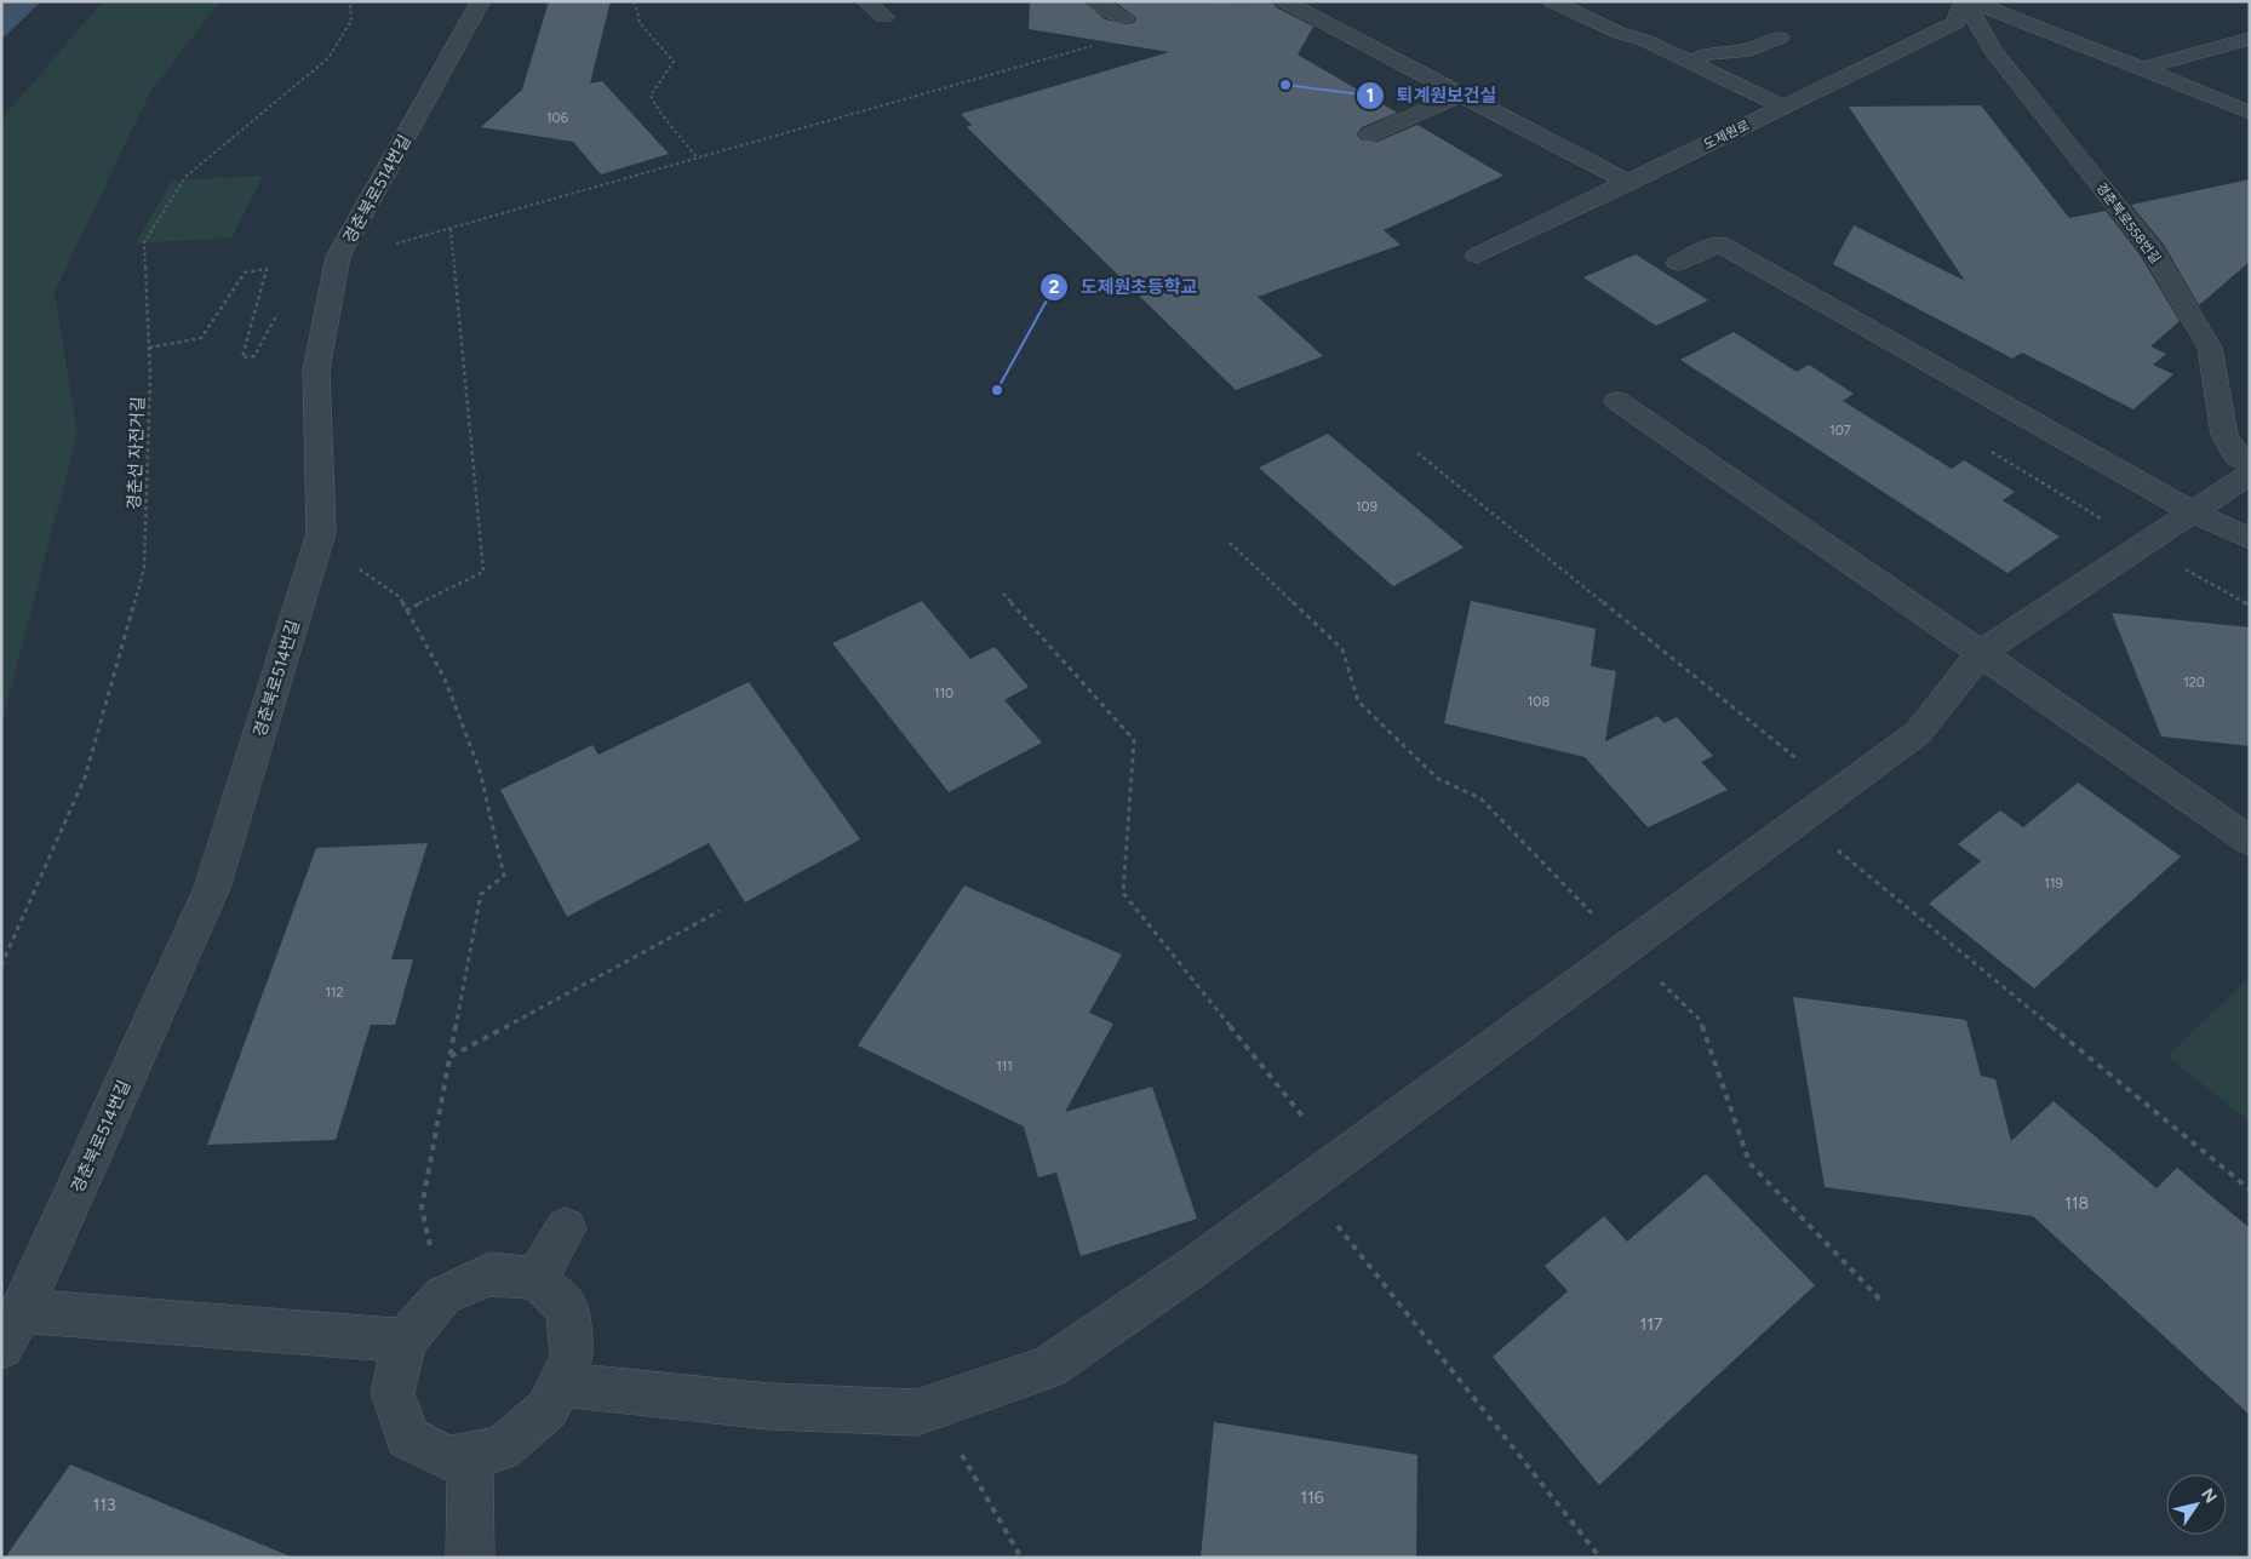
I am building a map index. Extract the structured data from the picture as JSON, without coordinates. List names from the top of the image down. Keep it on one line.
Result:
{"streets":{"street":["도제원로","경춘북로514번길","경춘북로558번길"],"path":["경춘선 자전거길"]},"crossings":[["도제원로","경춘북로558번길"]],"places":["퇴계원보건실","도제원초등학교"],"house_numbers":["106","107","109","120","110","108","119","112","111","118","117","116","113"],"north":"top right"}
